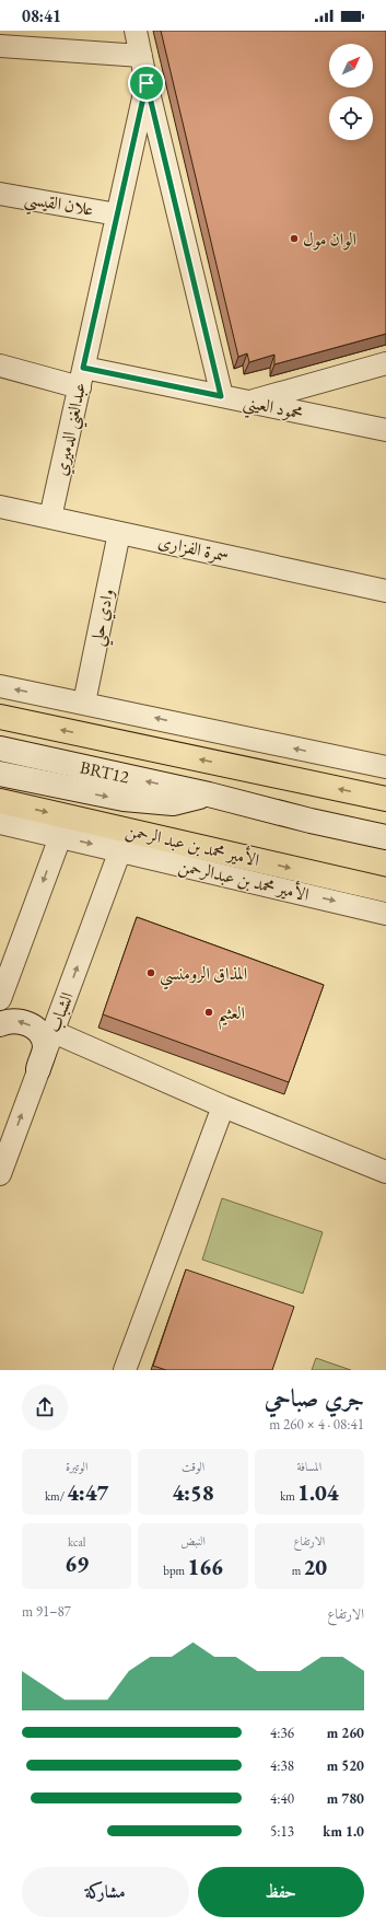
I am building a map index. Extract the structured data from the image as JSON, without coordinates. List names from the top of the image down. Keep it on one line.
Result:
{"streets":{"main road":["BRT12","الأمير محمد بن عبد الرحمن"],"street":["علان القيسي","محمود العيني","عبدالغني الدميري","سمرة الفزارى","وادي حلي","الأمير محمد بن عبدالرحمن","الشباب"]},"crossings":[["علان القيسي","عبدالغني الدميري"],["محمود العيني","عبدالغني الدميري"],["عبدالغني الدميري","سمرة الفزارى"],["سمرة الفزارى","وادي حلي"],["الأمير محمد بن عبدالرحمن","الشباب"]],"places":["الوان مول","المذاق الرومنسي","العثيم"],"north":"top right","page":{"status":"08:41","heading":["جري صباحي","08:41 · 4 × 260 m"],"stats":[["المسافة","1.04 km"],["الوقت","4:58"],["الوتيرة","4:47 /km"],["الارتفاع","20 m"],["النبض","166 bpm"],["kcal","69"]],"chart":["الارتفاع","87–91 m"],"list":[{"name":"260 m","note":"4:36"},{"name":"520 m","note":"4:38"},{"name":"780 m","note":"4:40"},{"name":"1.0 km","note":"5:13"}],"buttons":["حفظ","مشاركة"]}}
